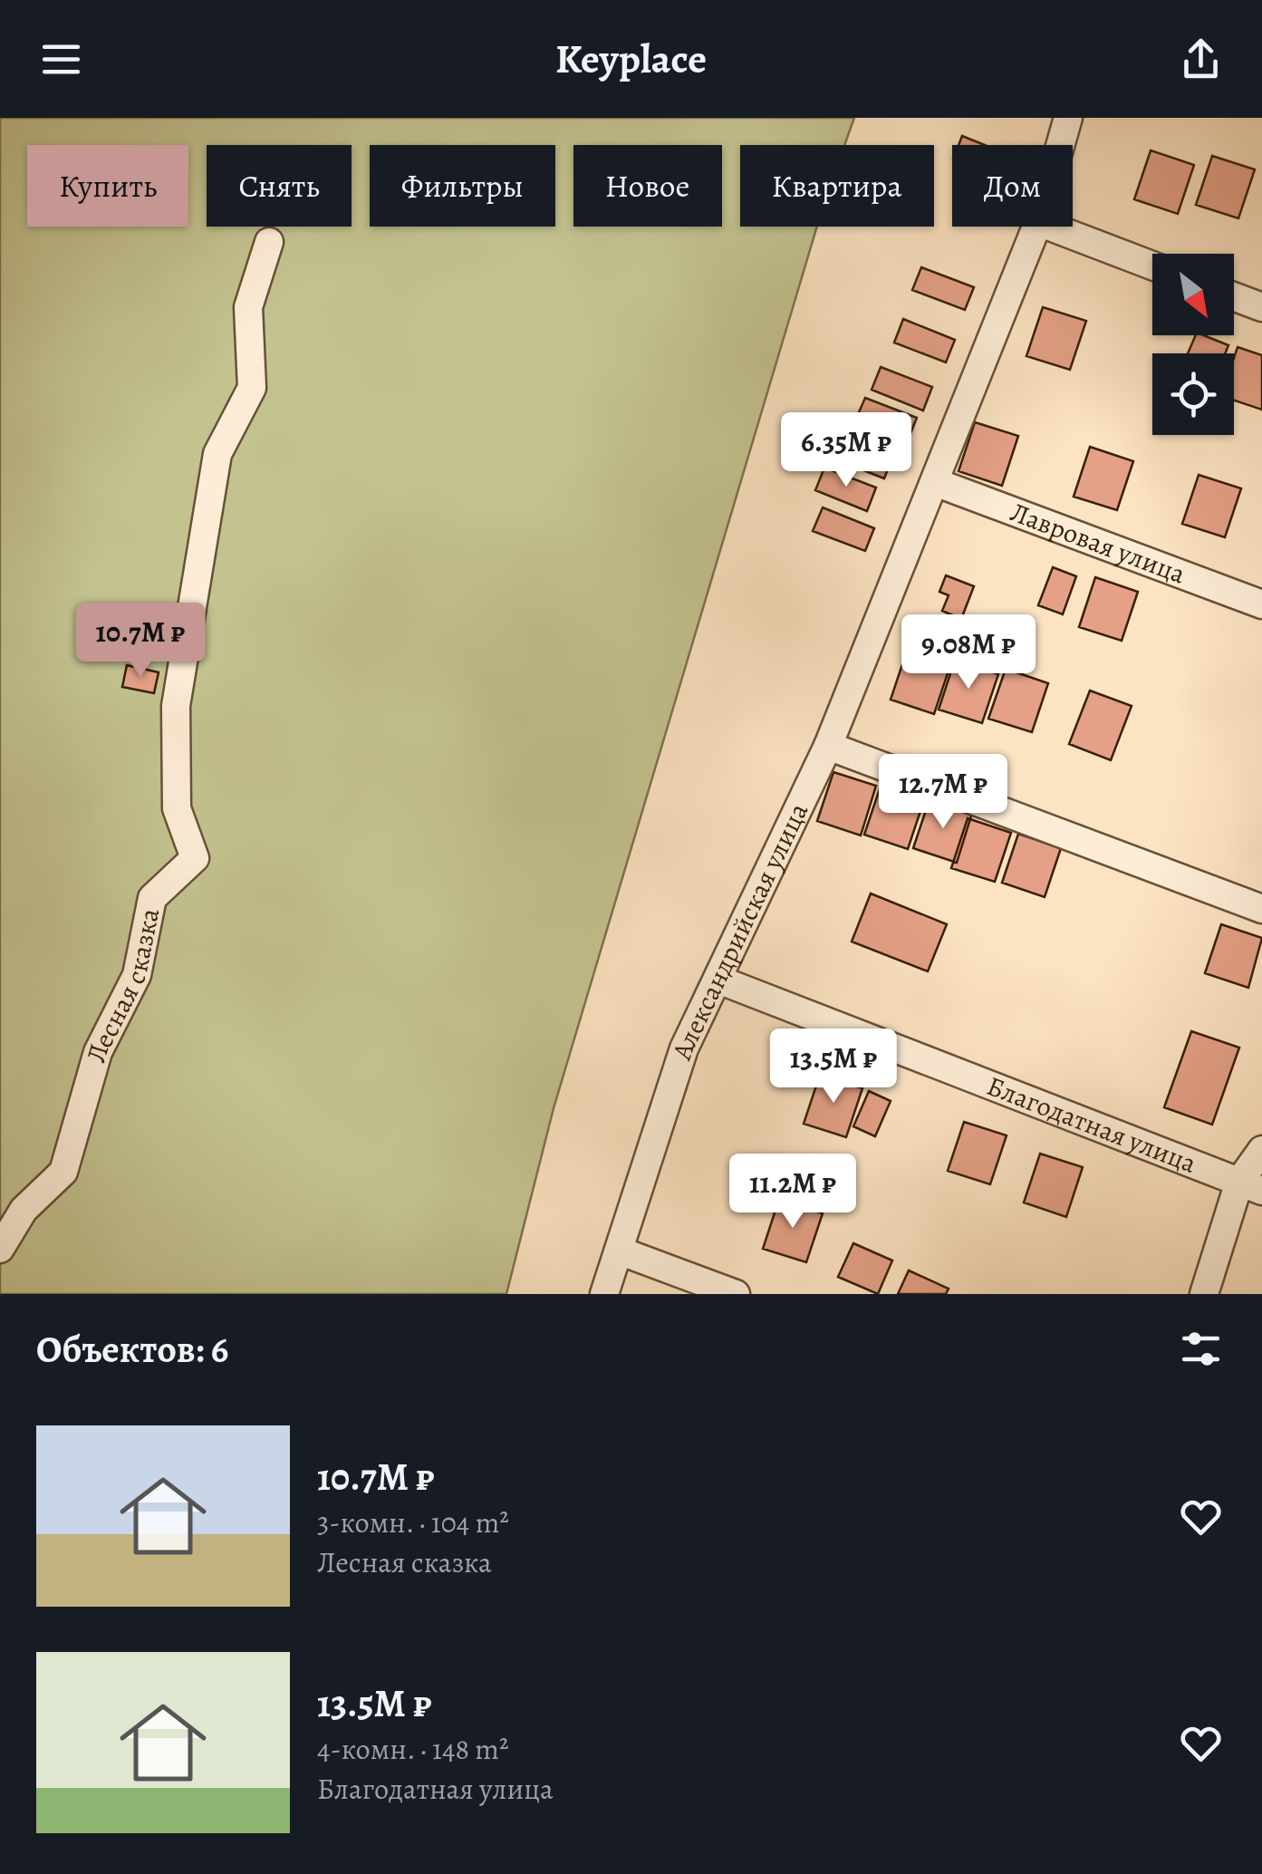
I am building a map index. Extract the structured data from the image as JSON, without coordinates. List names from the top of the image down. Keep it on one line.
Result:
{"streets":{"street":["Лавровая улица","Александрийская улица","Лесная сказка","Благодатная улица"]},"crossings":[["Лавровая улица","Александрийская улица"],["Александрийская улица","Благодатная улица"]],"north":"bottom right","page":{"header":"Keyplace","chip":["Купить","Снять","Фильтры","Новое","Квартира","Дом"],"price":["6.35M ₽","10.7M ₽","9.08M ₽","12.7M ₽","13.5M ₽","11.2M ₽"],"heading":"Объектов: 6","list":[{"name":"10.7M ₽","note":"3-комн. · 104 m² · Лесная сказка"},{"name":"13.5M ₽","note":"4-комн. · 148 m² · Благодатная улица"}]}}
